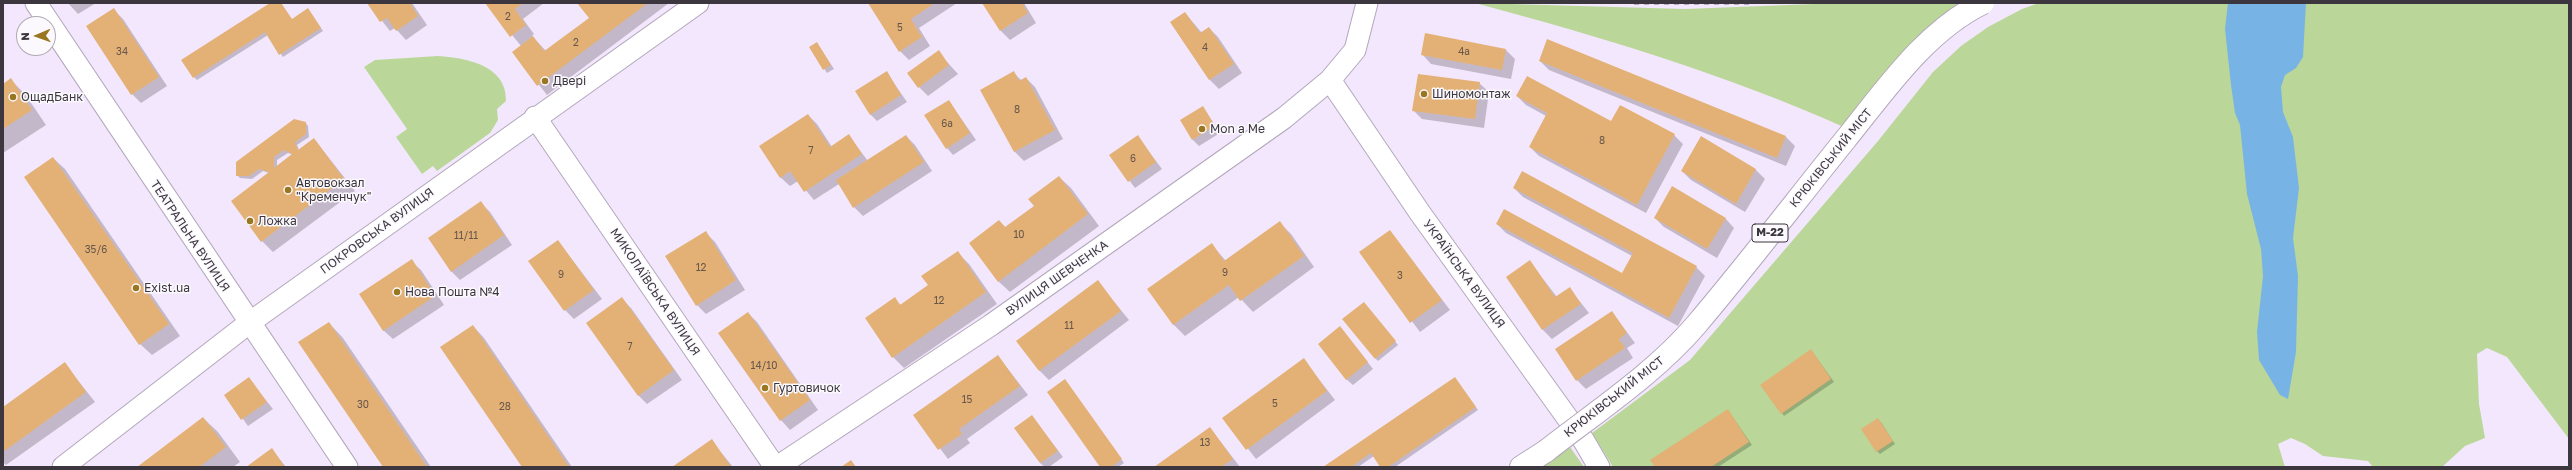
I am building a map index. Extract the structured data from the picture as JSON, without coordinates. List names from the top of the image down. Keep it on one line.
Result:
{"streets":{"highway":["КРЮКІВСЬКИЙ МІСТ","М-22"],"street":["ПОКРОВСЬКА ВУЛИЦЯ","ТЕАТРАЛЬНА ВУЛИЦЯ","УКРАЇНСЬКА ВУЛИЦЯ","ВУЛИЦЯ ШЕВЧЕНКА","МИКОЛАЇВСЬКА ВУЛИЦЯ"]},"crossings":[["ПОКРОВСЬКА ВУЛИЦЯ","ТЕАТРАЛЬНА ВУЛИЦЯ"],["ПОКРОВСЬКА ВУЛИЦЯ","МИКОЛАЇВСЬКА ВУЛИЦЯ"],["УКРАЇНСЬКА ВУЛИЦЯ","ВУЛИЦЯ ШЕВЧЕНКА"],["ВУЛИЦЯ ШЕВЧЕНКА","МИКОЛАЇВСЬКА ВУЛИЦЯ"]],"places":["Двері","Шиномонтаж","ОщадБанк","Mon a Me","Автовокзал \"Кременчук\"","Ложка","Exist.ua","Нова Пошта №4","Гуртовичок"],"house_numbers":["2","5","2","4","34","4а","8","6а","8","7","6","10","11/11","35/6","12","9","9","3","12","11","7","14/10","15","5","30","28","13"],"north":"left"}
